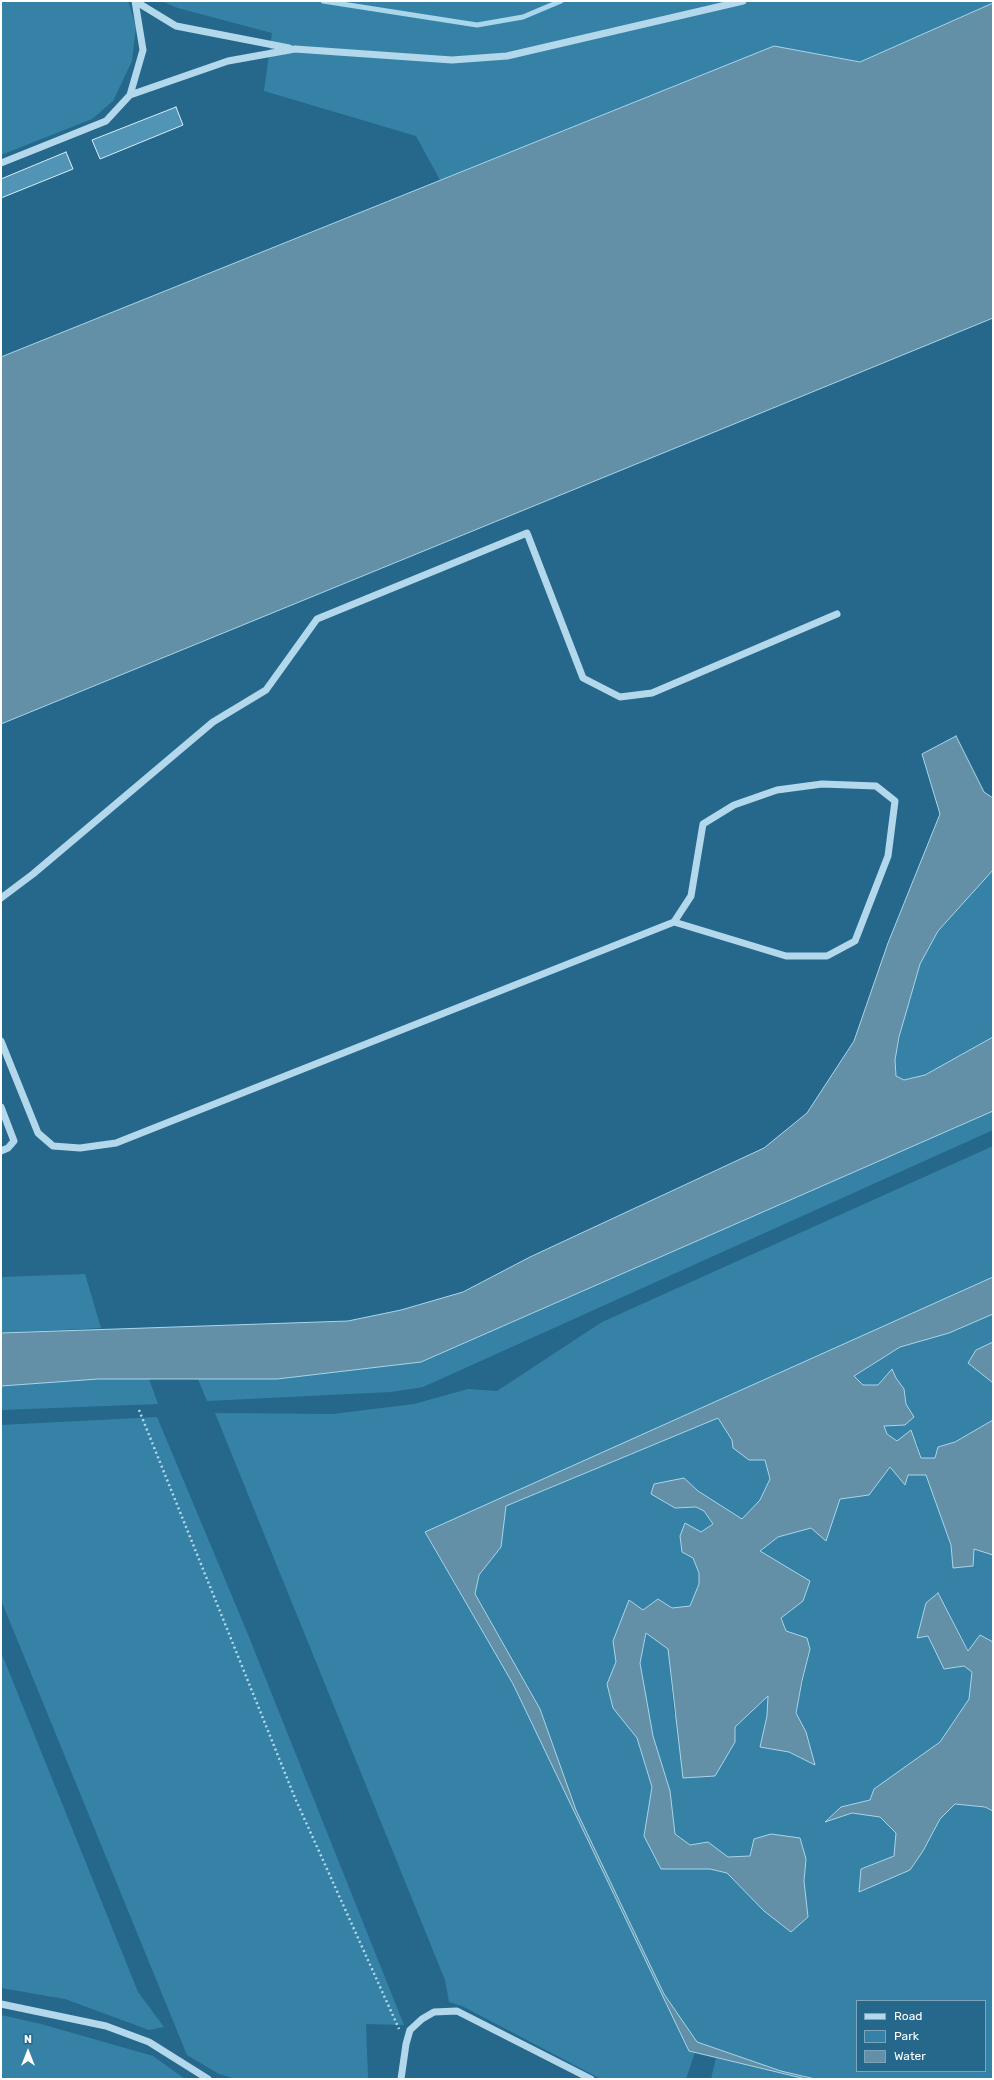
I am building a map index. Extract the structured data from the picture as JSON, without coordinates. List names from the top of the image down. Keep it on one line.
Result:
{"legend":["Road","Park","Water"],"north":"top"}
